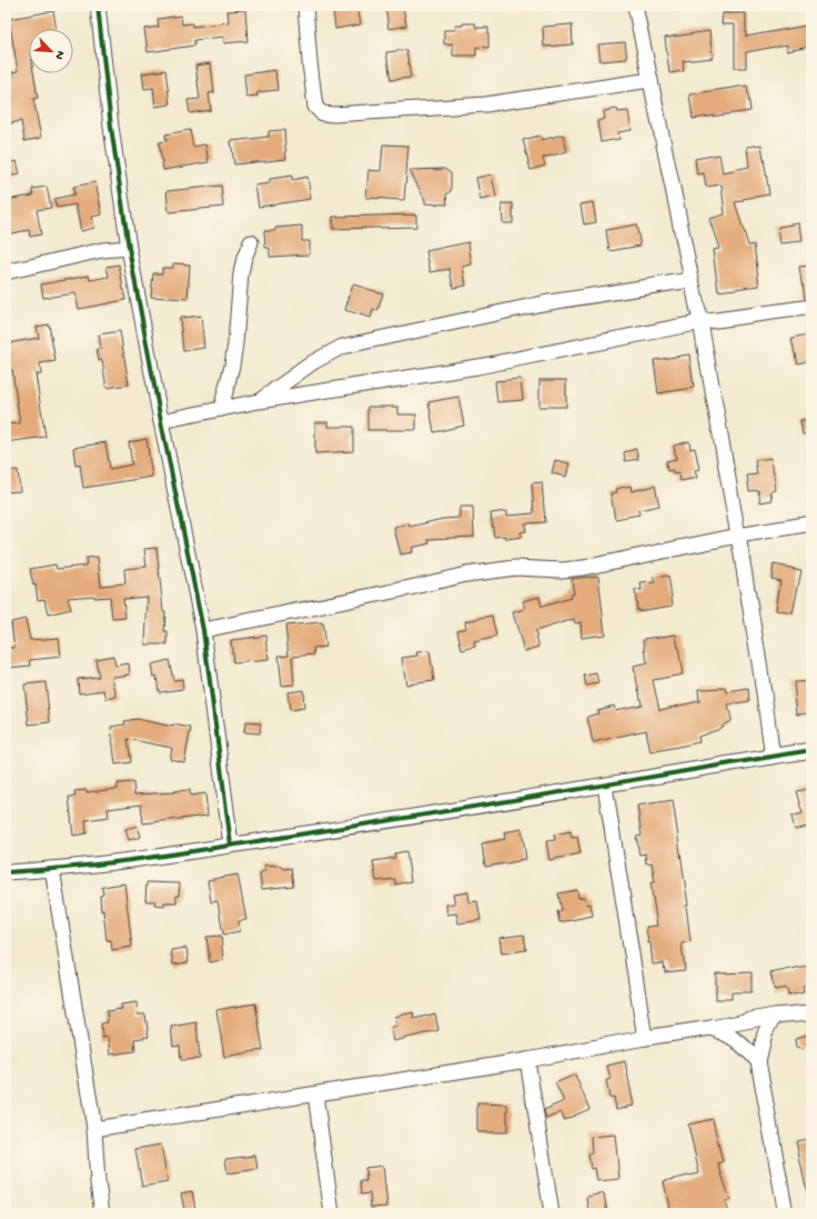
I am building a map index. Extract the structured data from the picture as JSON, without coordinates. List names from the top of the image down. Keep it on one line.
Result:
{"north":"bottom right"}
